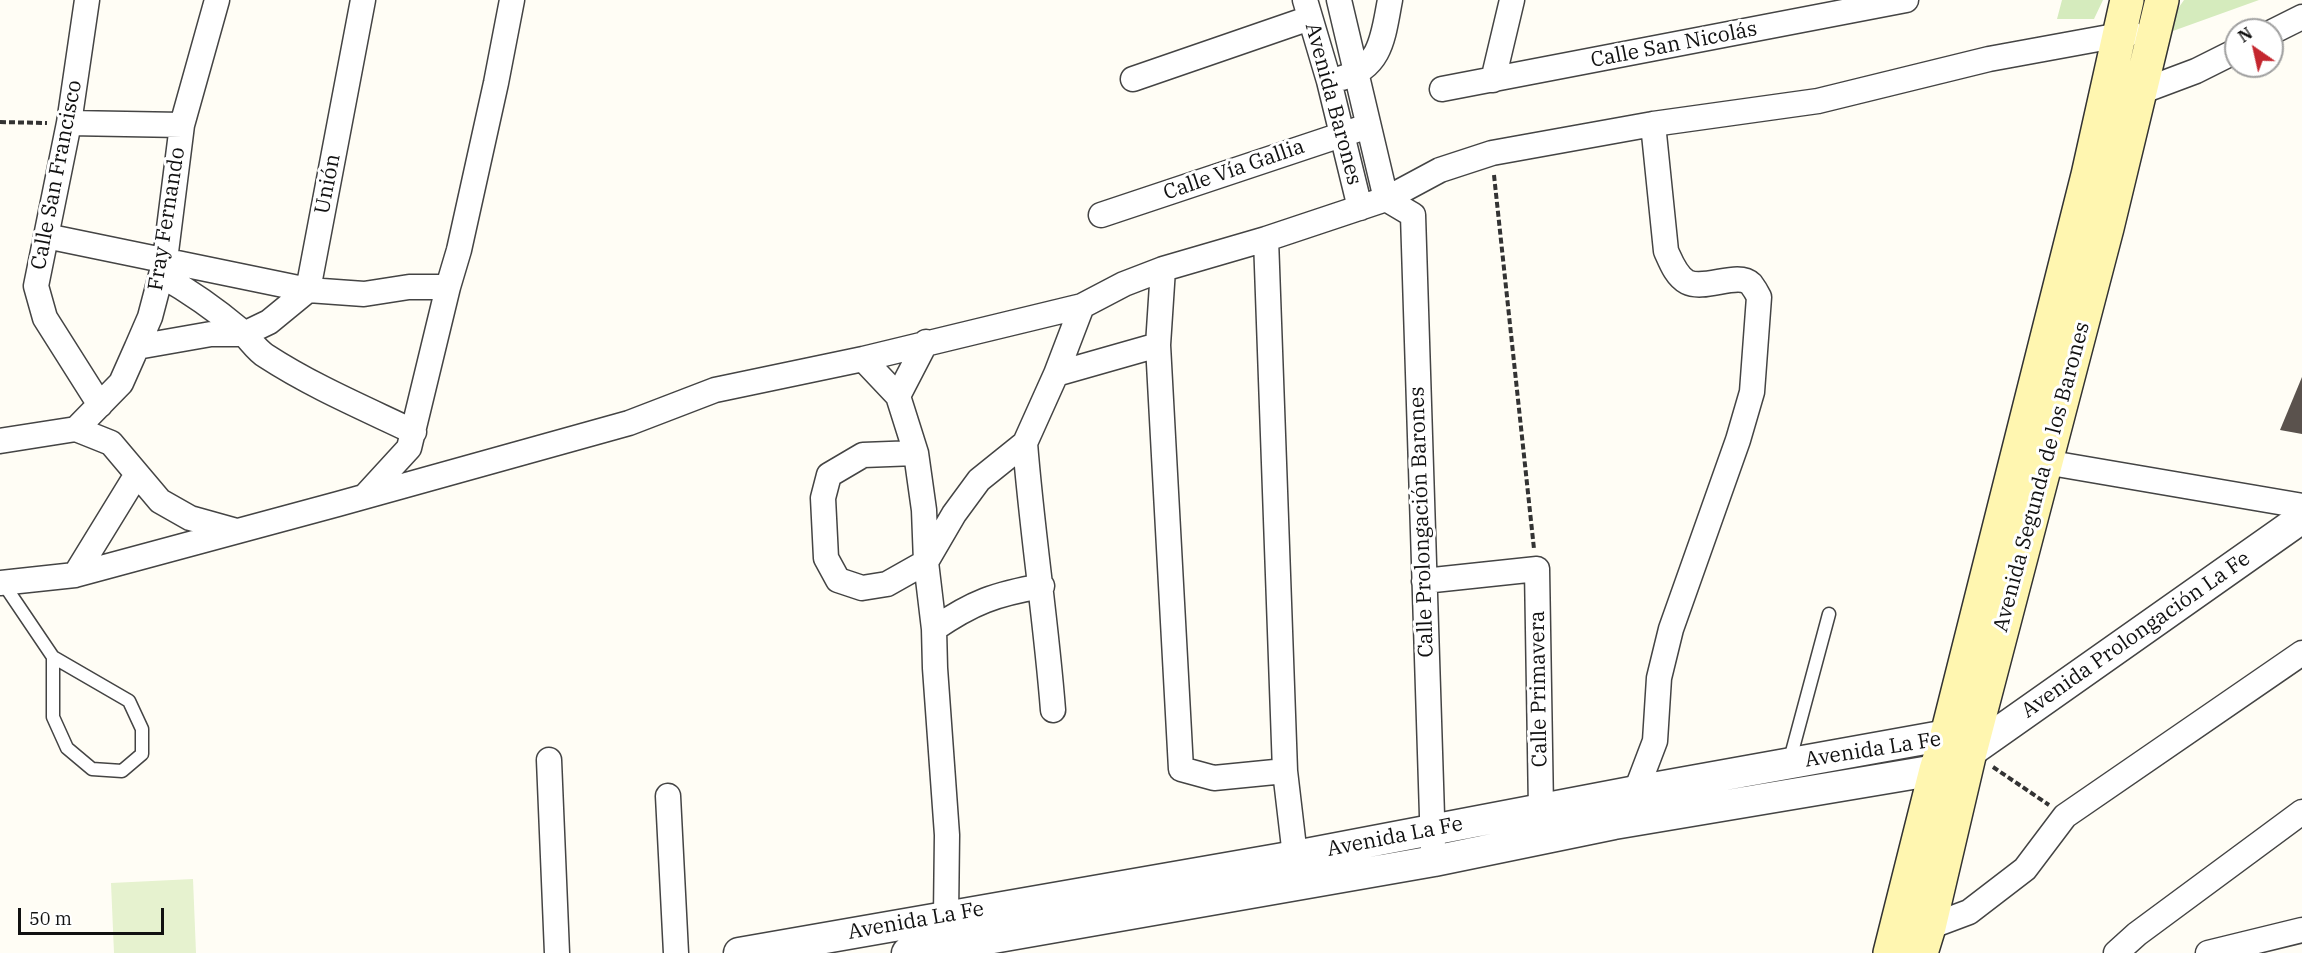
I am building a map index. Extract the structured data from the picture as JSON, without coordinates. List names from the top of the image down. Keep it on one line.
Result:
{"streets":{"main road":["Avenida Segunda de los Barones"],"street":["Calle San Nicolás","Avenida Barones","Calle Vía Gallia","Calle San Francisco","Unión","Fray Fernando","Calle Prolongación Barones","Avenida Prolongación La Fe","Calle Primavera","Avenida La Fe"]},"crossings":[["Avenida Barones","Calle Vía Gallia"],["Avenida Barones","Calle Prolongación Barones"],["Calle San Francisco","Fray Fernando"],["Avenida Segunda de los Barones","Avenida Prolongación La Fe"],["Avenida Segunda de los Barones","Avenida La Fe"],["Calle Prolongación Barones","Avenida La Fe"],["Avenida Prolongación La Fe","Avenida La Fe"],["Calle Primavera","Avenida La Fe"]],"scale_bar":"50 m","north":"top left"}
